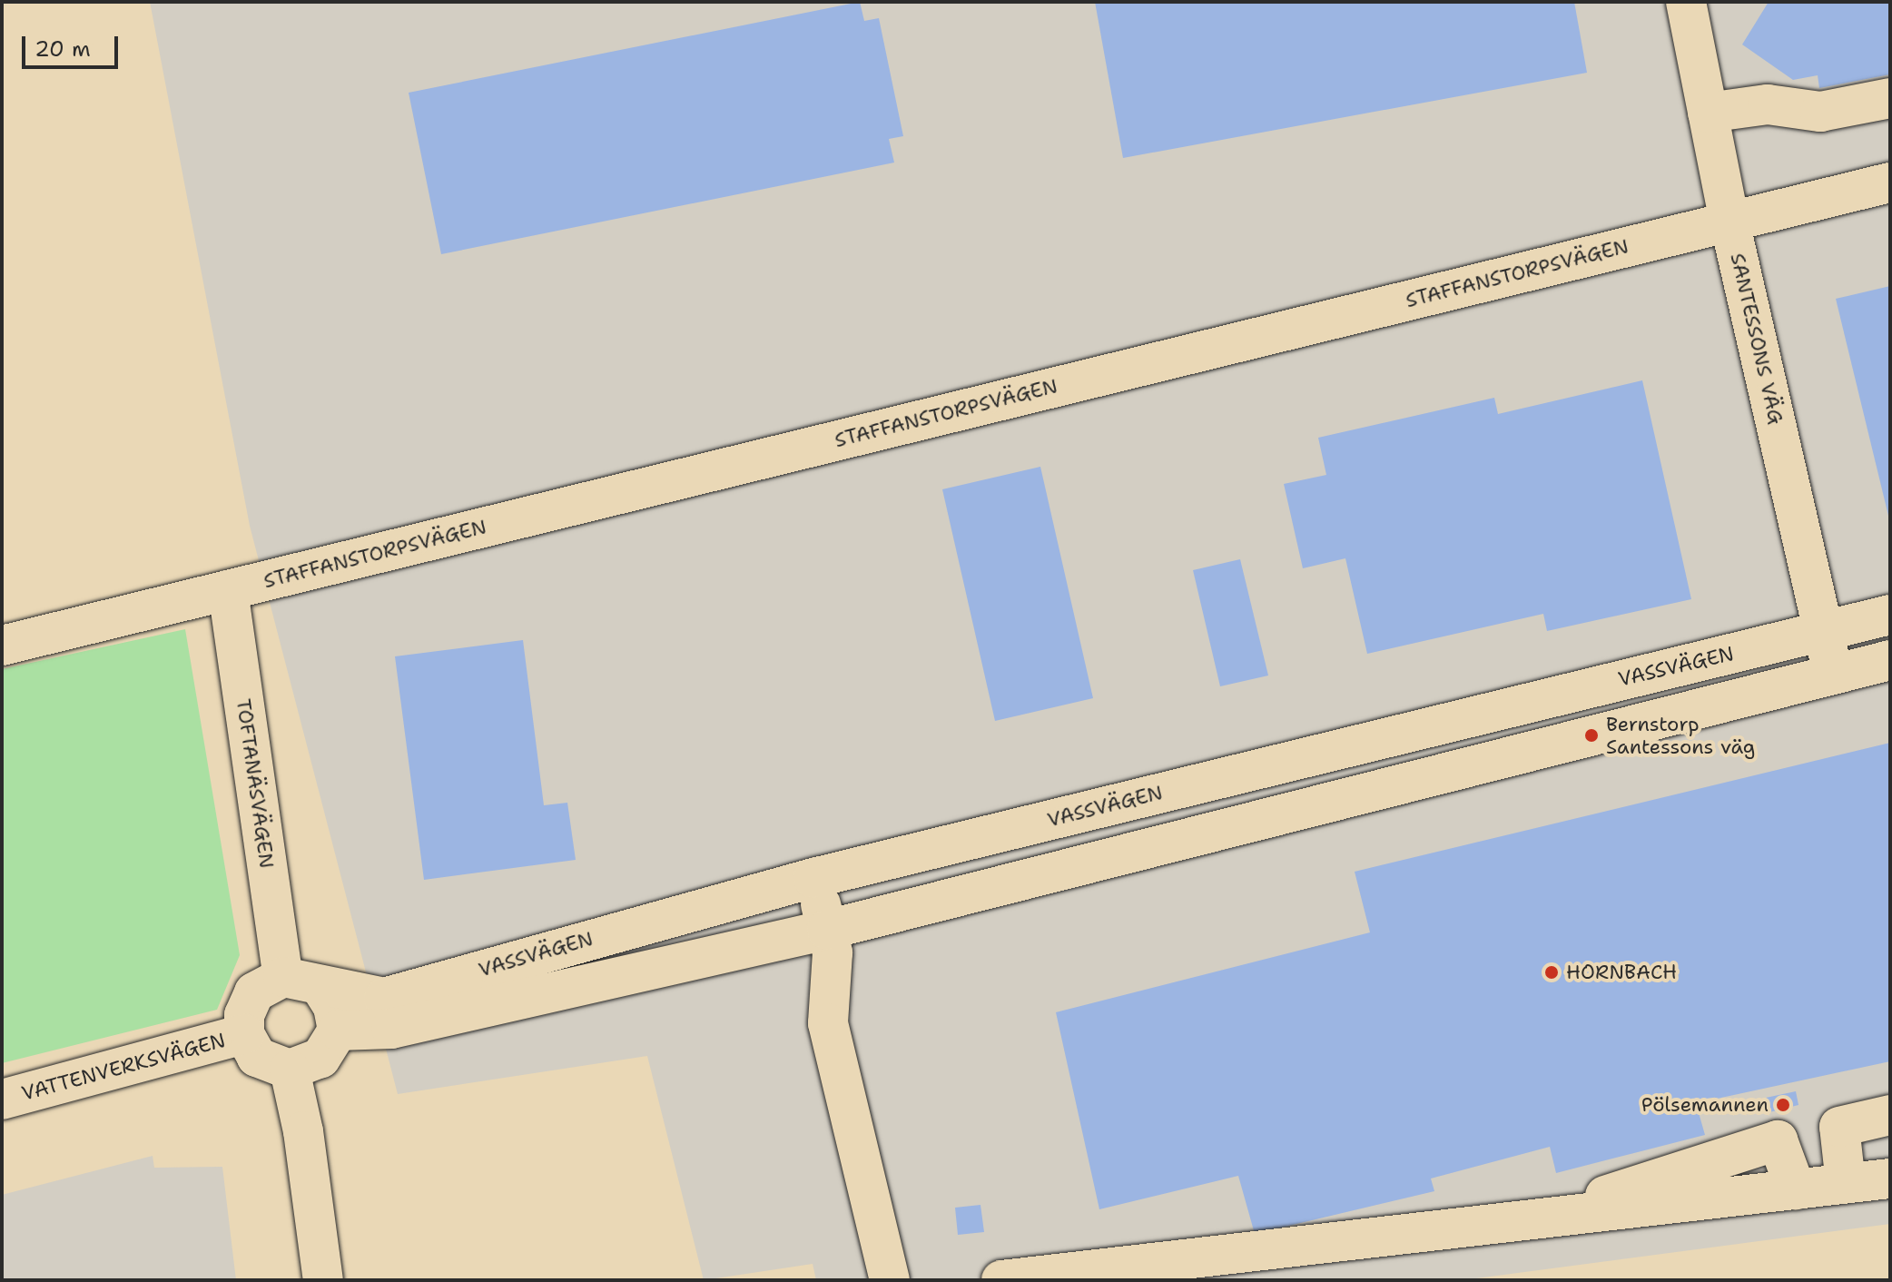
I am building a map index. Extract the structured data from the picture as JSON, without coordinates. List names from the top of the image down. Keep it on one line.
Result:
{"streets":{"street":["STAFFANSTORPSVÄGEN","SANTESSONS VÄG","VASSVÄGEN","TOFTANÄSVÄGEN","VATTENVERKSVÄGEN"]},"crossings":[["STAFFANSTORPSVÄGEN","SANTESSONS VÄG"],["STAFFANSTORPSVÄGEN","TOFTANÄSVÄGEN"],["SANTESSONS VÄG","VASSVÄGEN"],["VASSVÄGEN","TOFTANÄSVÄGEN"],["VASSVÄGEN","VATTENVERKSVÄGEN"],["TOFTANÄSVÄGEN","VATTENVERKSVÄGEN"]],"places":["Bernstorp Santessons väg","HORNBACH","Pölsemannen"],"scale_bar":"20 m"}
